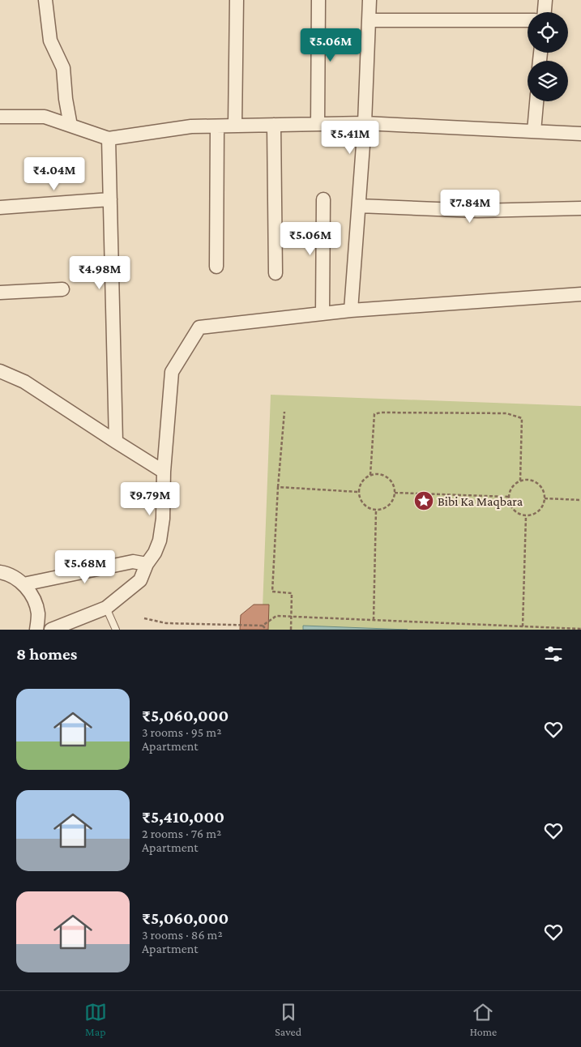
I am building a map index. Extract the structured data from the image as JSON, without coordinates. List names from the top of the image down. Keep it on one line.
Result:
{"places":{"place":["Bibi Ka Maqbara"]},"page":{"price":["₹5.06M","₹5.41M","₹4.04M","₹7.84M","₹5.06M","₹4.98M","₹9.79M","₹5.68M"],"heading":"8 homes","list":[{"name":"₹5,060,000","note":"3 rooms · 95 m² · Apartment"},{"name":"₹5,410,000","note":"2 rooms · 76 m² · Apartment"},{"name":"₹5,060,000","note":"3 rooms · 86 m² · Apartment"}],"tabs":["Map","Saved","Home"]}}
